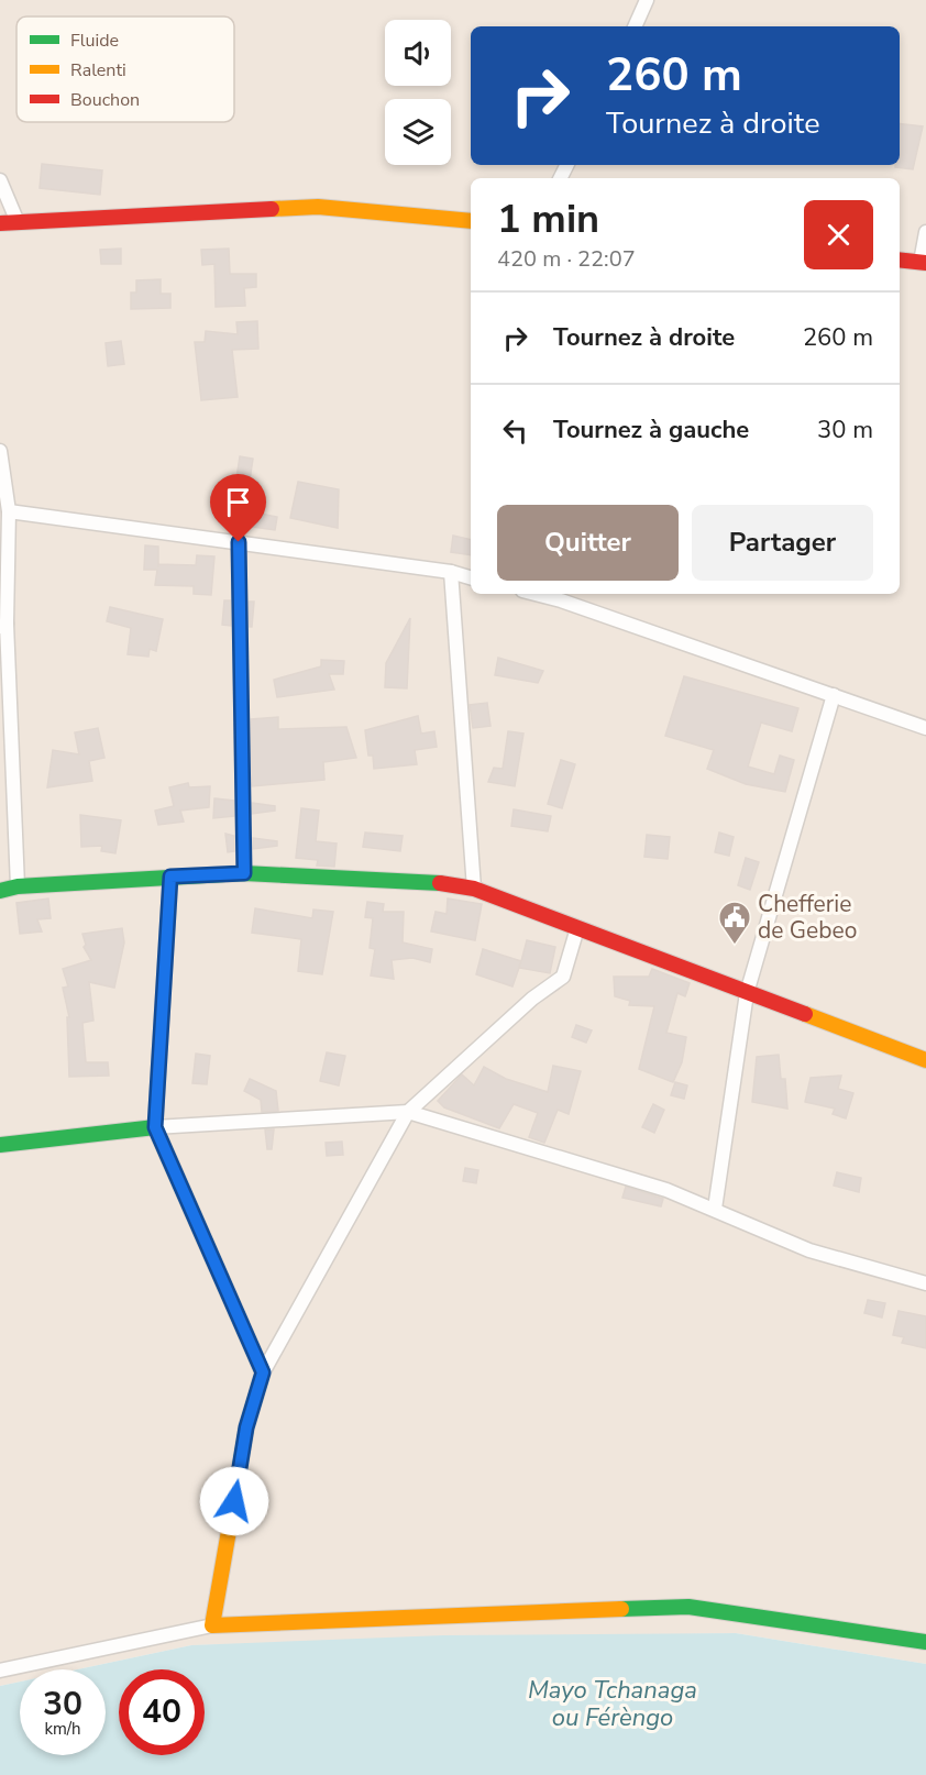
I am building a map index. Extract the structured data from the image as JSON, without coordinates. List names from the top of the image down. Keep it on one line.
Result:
{"water":["Mayo Tchanaga ou Férèngo"],"places":{"public building":["Chefferie de Gebeo"]},"legend":["Fluide","Ralenti","Bouchon"],"page":{"turn":["260 m","Tournez à droite"],"heading":["1 min","420 m · 22:07"],"list":[{"name":"Tournez à droite","value":"260 m"},{"name":"Tournez à gauche","value":"30 m"}],"buttons":["Quitter","Partager"],"speed":"30 km/h","limit":"40"}}
